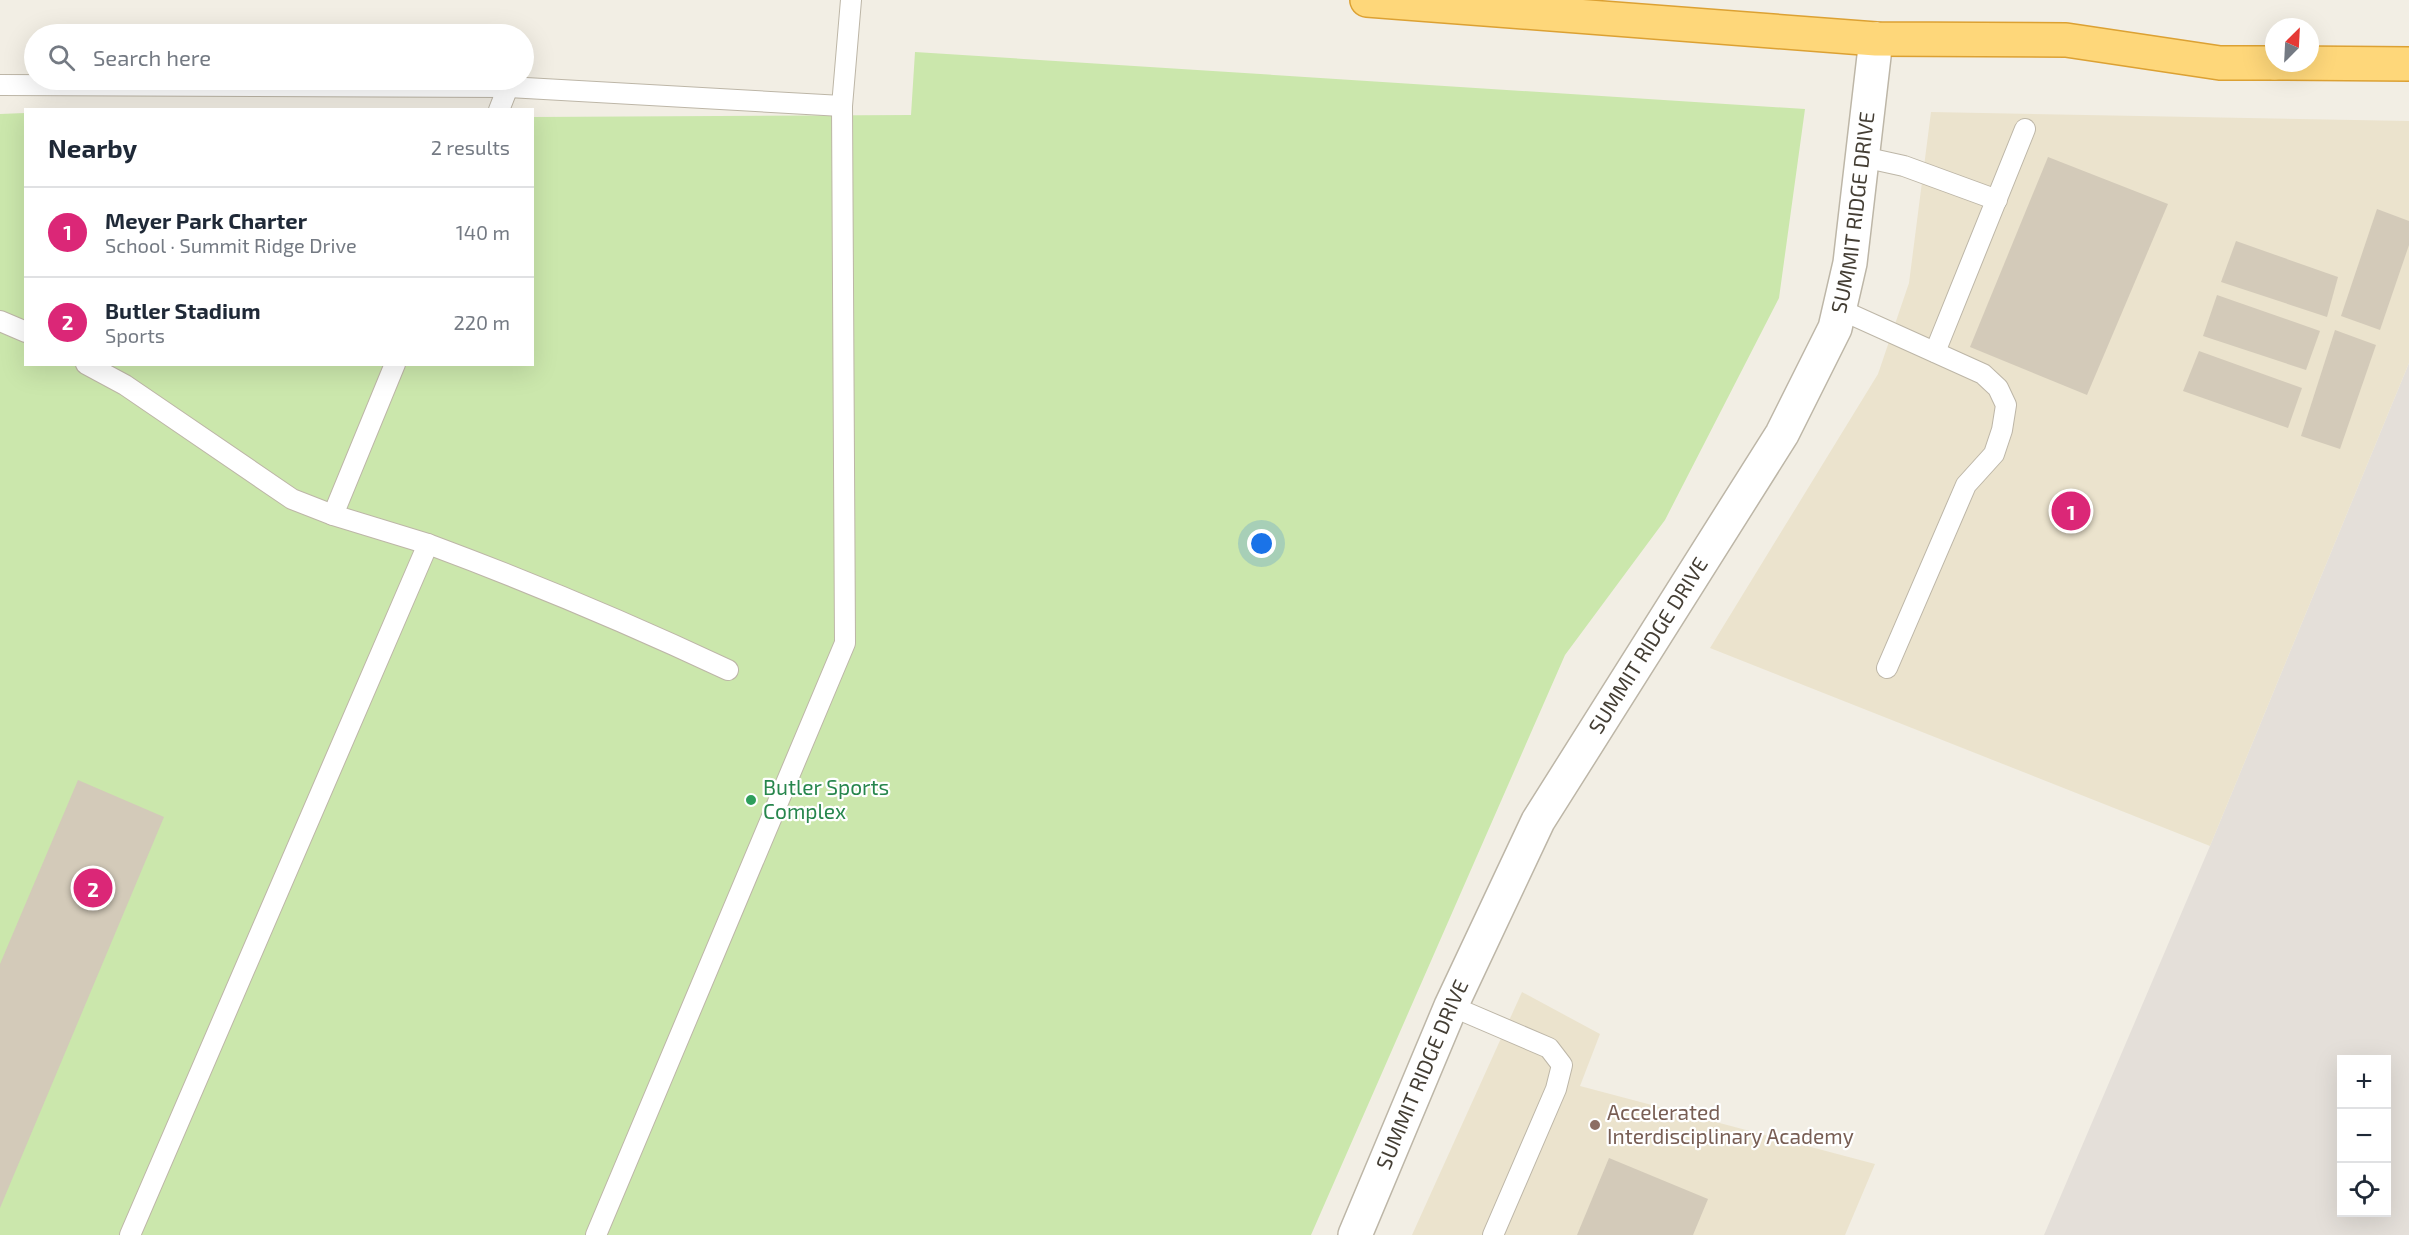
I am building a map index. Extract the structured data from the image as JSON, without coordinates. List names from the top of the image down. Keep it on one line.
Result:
{"streets":{"street":["SUMMIT RIDGE DRIVE"]},"places":["Butler Sports Complex","Accelerated Interdisciplinary Academy"],"north":"top right","page":{"search":"Search here","heading":["Nearby","2 results"],"list":[{"mark":"1","name":"Meyer Park Charter","note":"School · Summit Ridge Drive","value":"140 m"},{"mark":"2","name":"Butler Stadium","note":"Sports","value":"220 m"}],"pins":["1","2"],"map_buttons":["+","−"]}}
